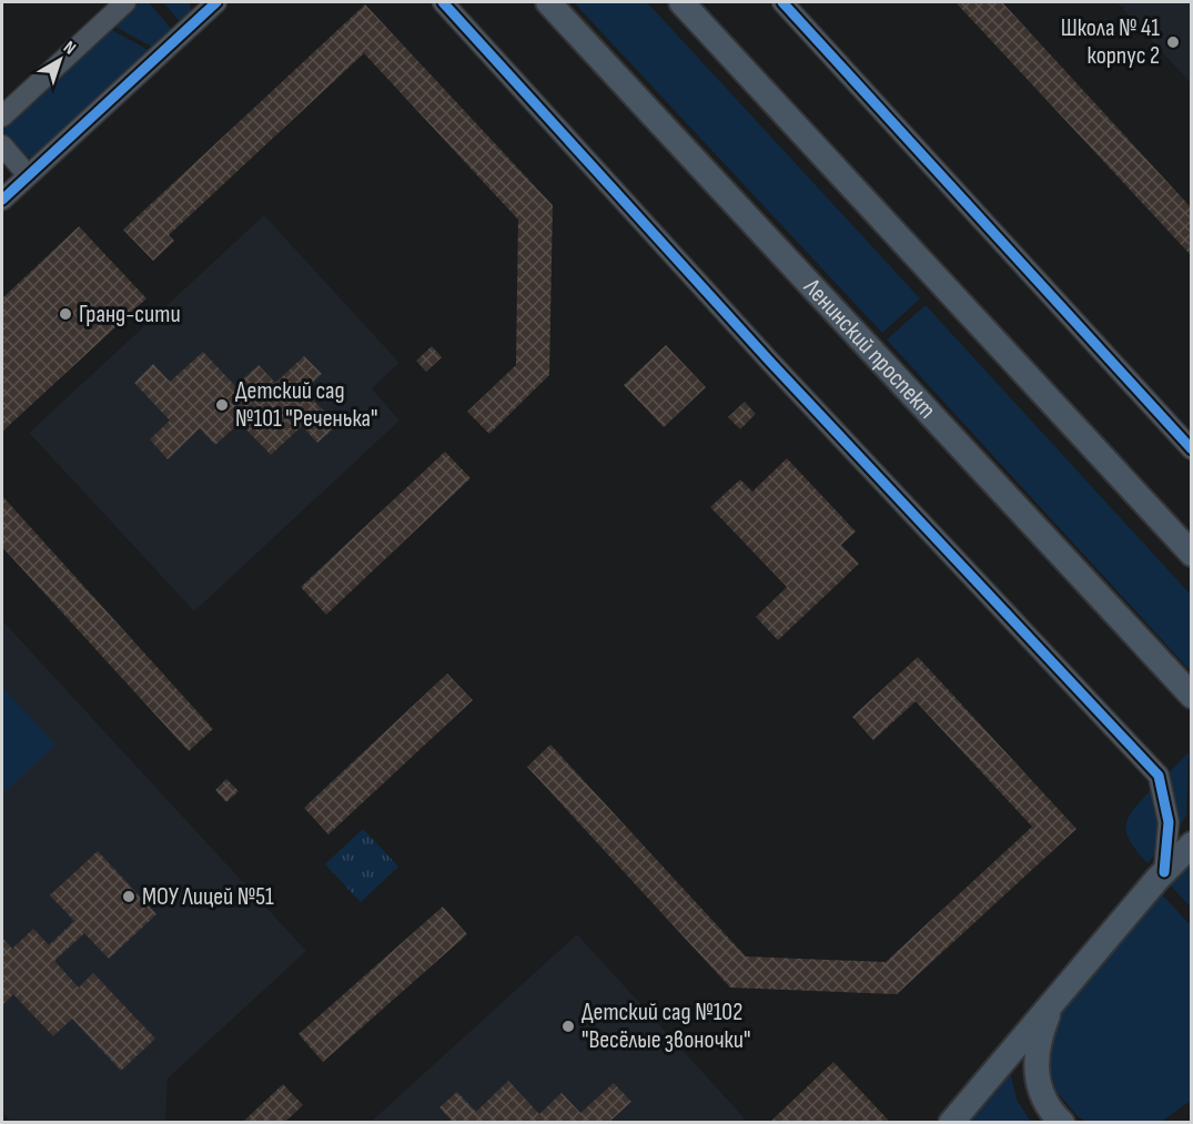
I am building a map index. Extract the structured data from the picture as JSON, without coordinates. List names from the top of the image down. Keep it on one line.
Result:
{"streets":{"main road":["Ленинский проспект"]},"places":["Школа № 41 корпус 2","Гранд-сити","Детский сад №101 \"Реченька\"","МОУ Лицей №51","Детский сад №102 \"Весёлые звоночки\""],"north":"top right"}
